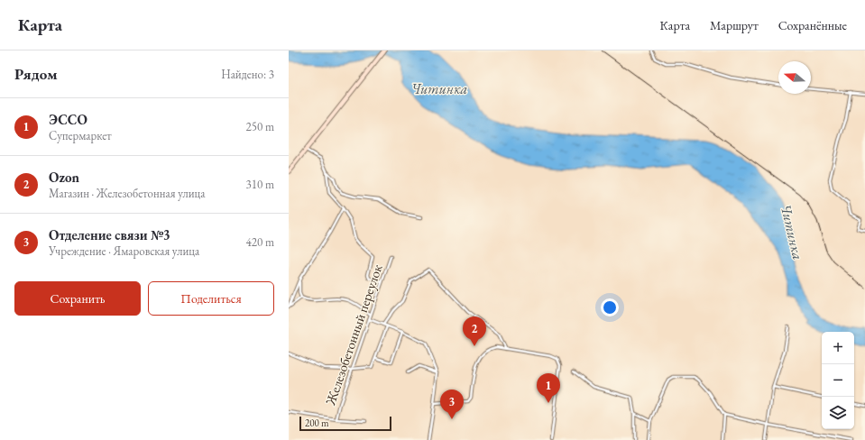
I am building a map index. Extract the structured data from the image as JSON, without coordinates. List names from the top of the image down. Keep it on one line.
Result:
{"streets":{"street":["Железобетонный переулок"]},"water":["Читинка"],"scale_bar":"200 m","north":"left","page":{"header":"Карта","nav":["Карта","Маршрут","Сохранённые"],"heading":["Рядом","Найдено: 3"],"list":[{"mark":"1","name":"ЭССО","note":"Супермаркет","value":"250 m"},{"mark":"2","name":"Ozon","note":"Магазин · Железобетонная улица","value":"310 m"},{"mark":"3","name":"Отделение связи №3","note":"Учреждение · Ямаровская улица","value":"420 m"}],"buttons":["Сохранить","Поделиться"],"pins":["2","1","3"],"map_buttons":["+","−"],"scale":"200 m"}}
